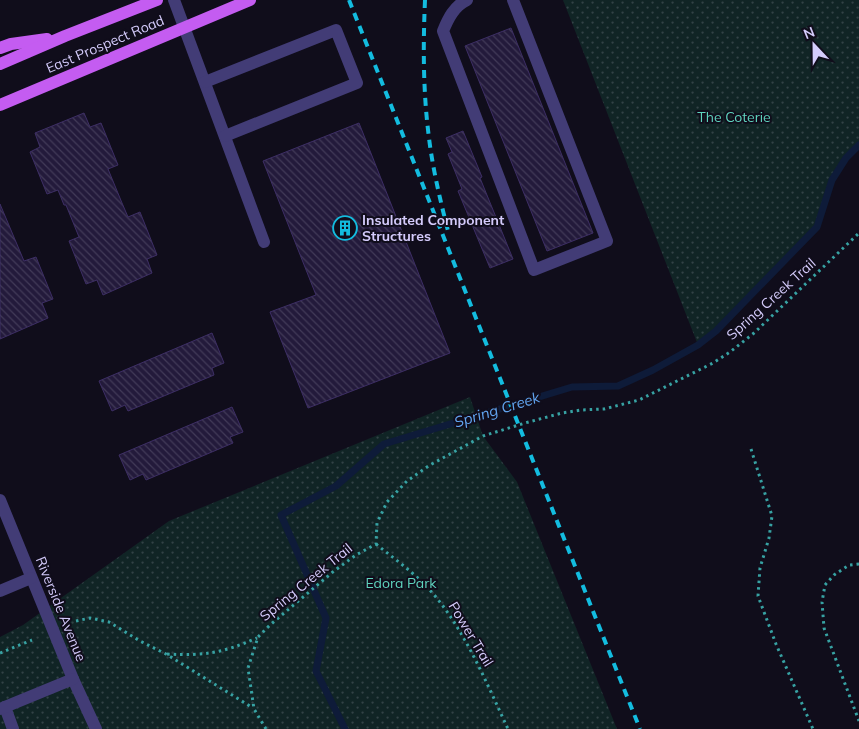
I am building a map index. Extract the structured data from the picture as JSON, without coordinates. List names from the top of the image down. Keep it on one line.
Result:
{"streets":{"main road":["East Prospect Road"],"street":["Riverside Avenue"],"path":["Spring Creek Trail","Power Trail"]},"crossings":[["Spring Creek Trail","Power Trail"]],"water":["Spring Creek"],"parks":["The Coterie","Edora Park"],"places":{"building":["Insulated Component Structures"]},"north":"top"}
